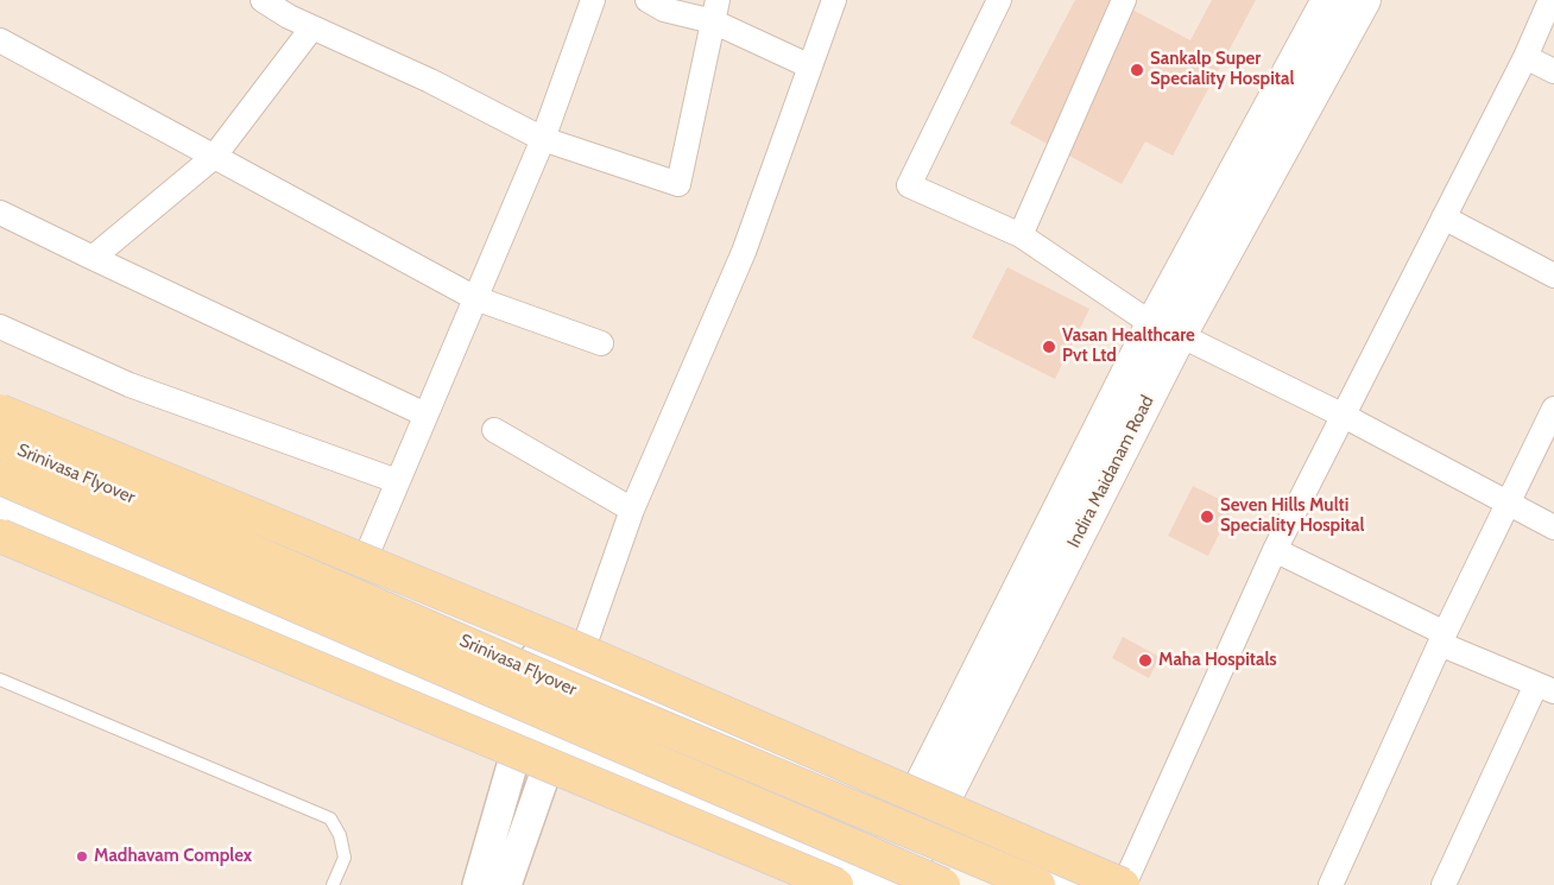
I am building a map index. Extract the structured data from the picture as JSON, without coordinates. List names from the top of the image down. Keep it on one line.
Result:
{"streets":{"main road":["Indira Maidanam Road","Srinivasa Flyover"]},"places":["Sankalp Super Speciality Hospital","Vasan Healthcare Pvt Ltd","Seven Hills Multi Speciality Hospital","Maha Hospitals","Madhavam Complex"]}
